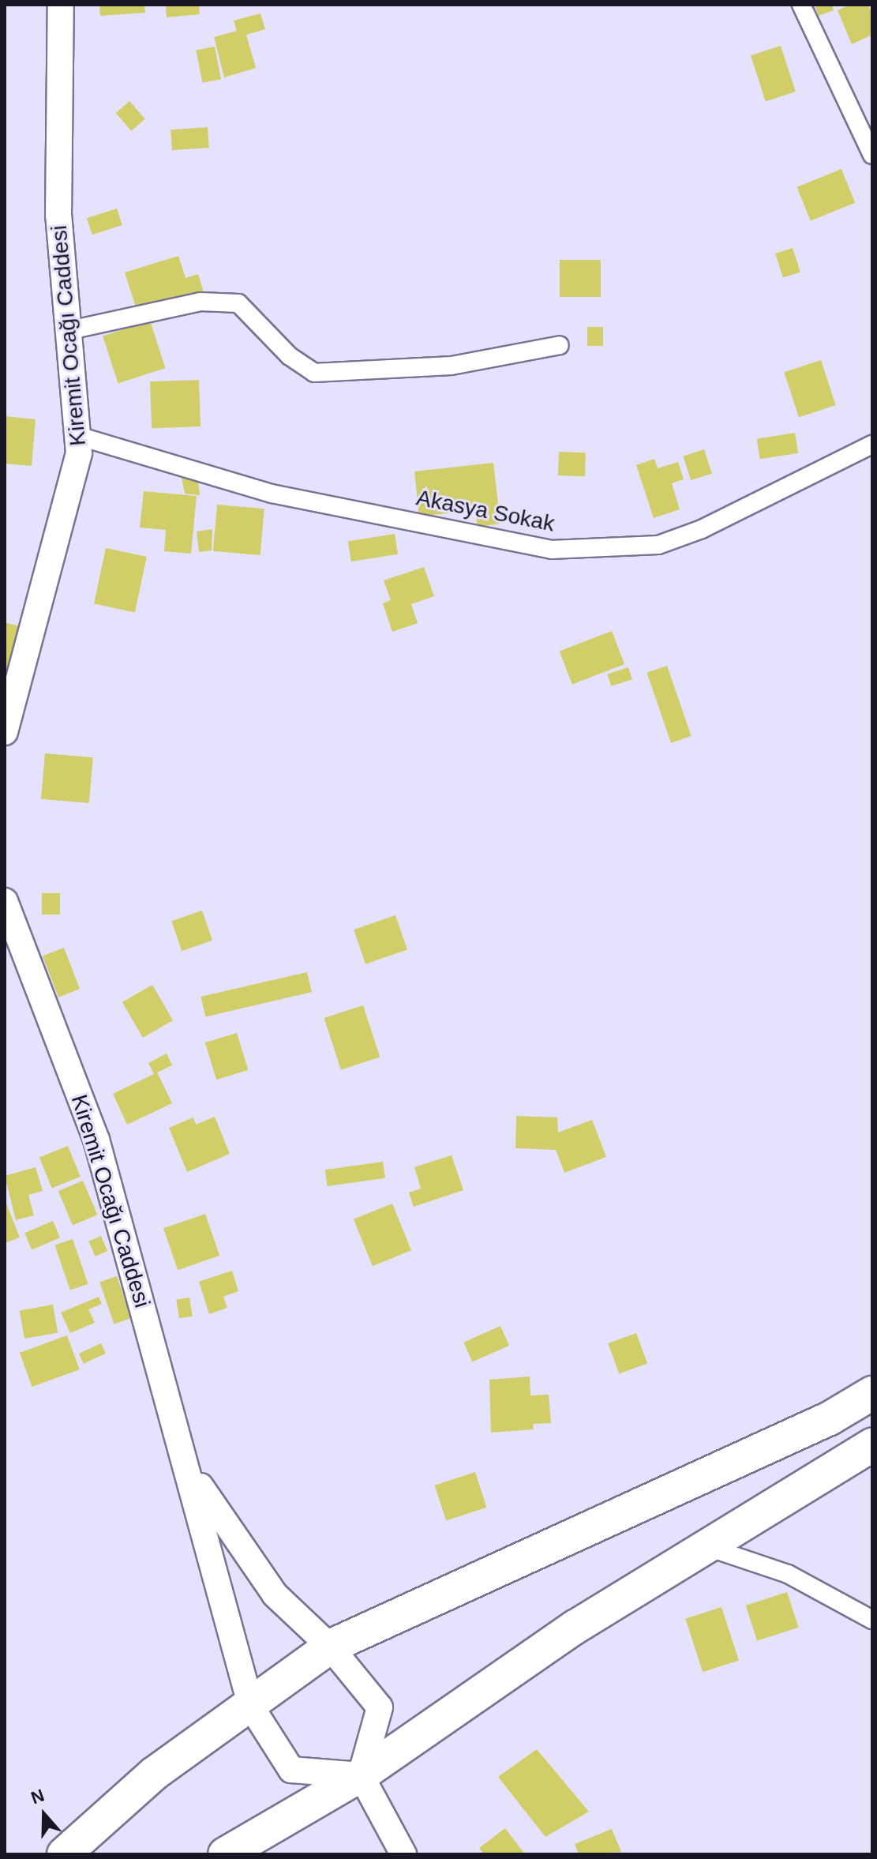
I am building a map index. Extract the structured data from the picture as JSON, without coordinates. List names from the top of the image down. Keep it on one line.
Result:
{"streets":{"street":["Kiremit Ocağı Caddesi","Akasya Sokak"]},"crossings":[["Kiremit Ocağı Caddesi","Akasya Sokak"]],"north":"top"}
